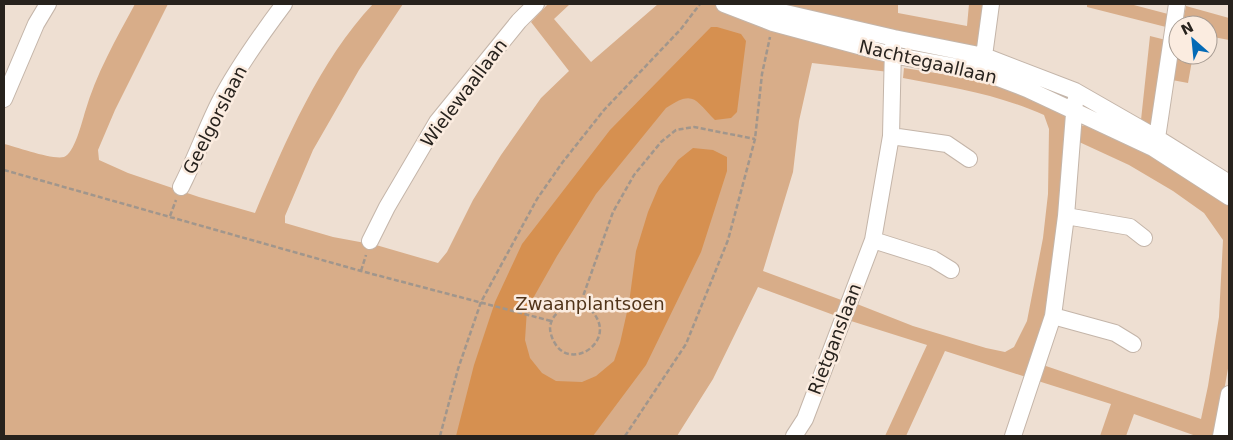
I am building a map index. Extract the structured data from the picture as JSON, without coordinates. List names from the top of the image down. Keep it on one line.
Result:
{"streets":{"street":["Nachtegaallaan","Wielewaallaan","Geelgorslaan","Rietganslaan"]},"crossings":[["Nachtegaallaan","Rietganslaan"]],"parks":["Zwaanplantsoen"],"north":"top left"}
